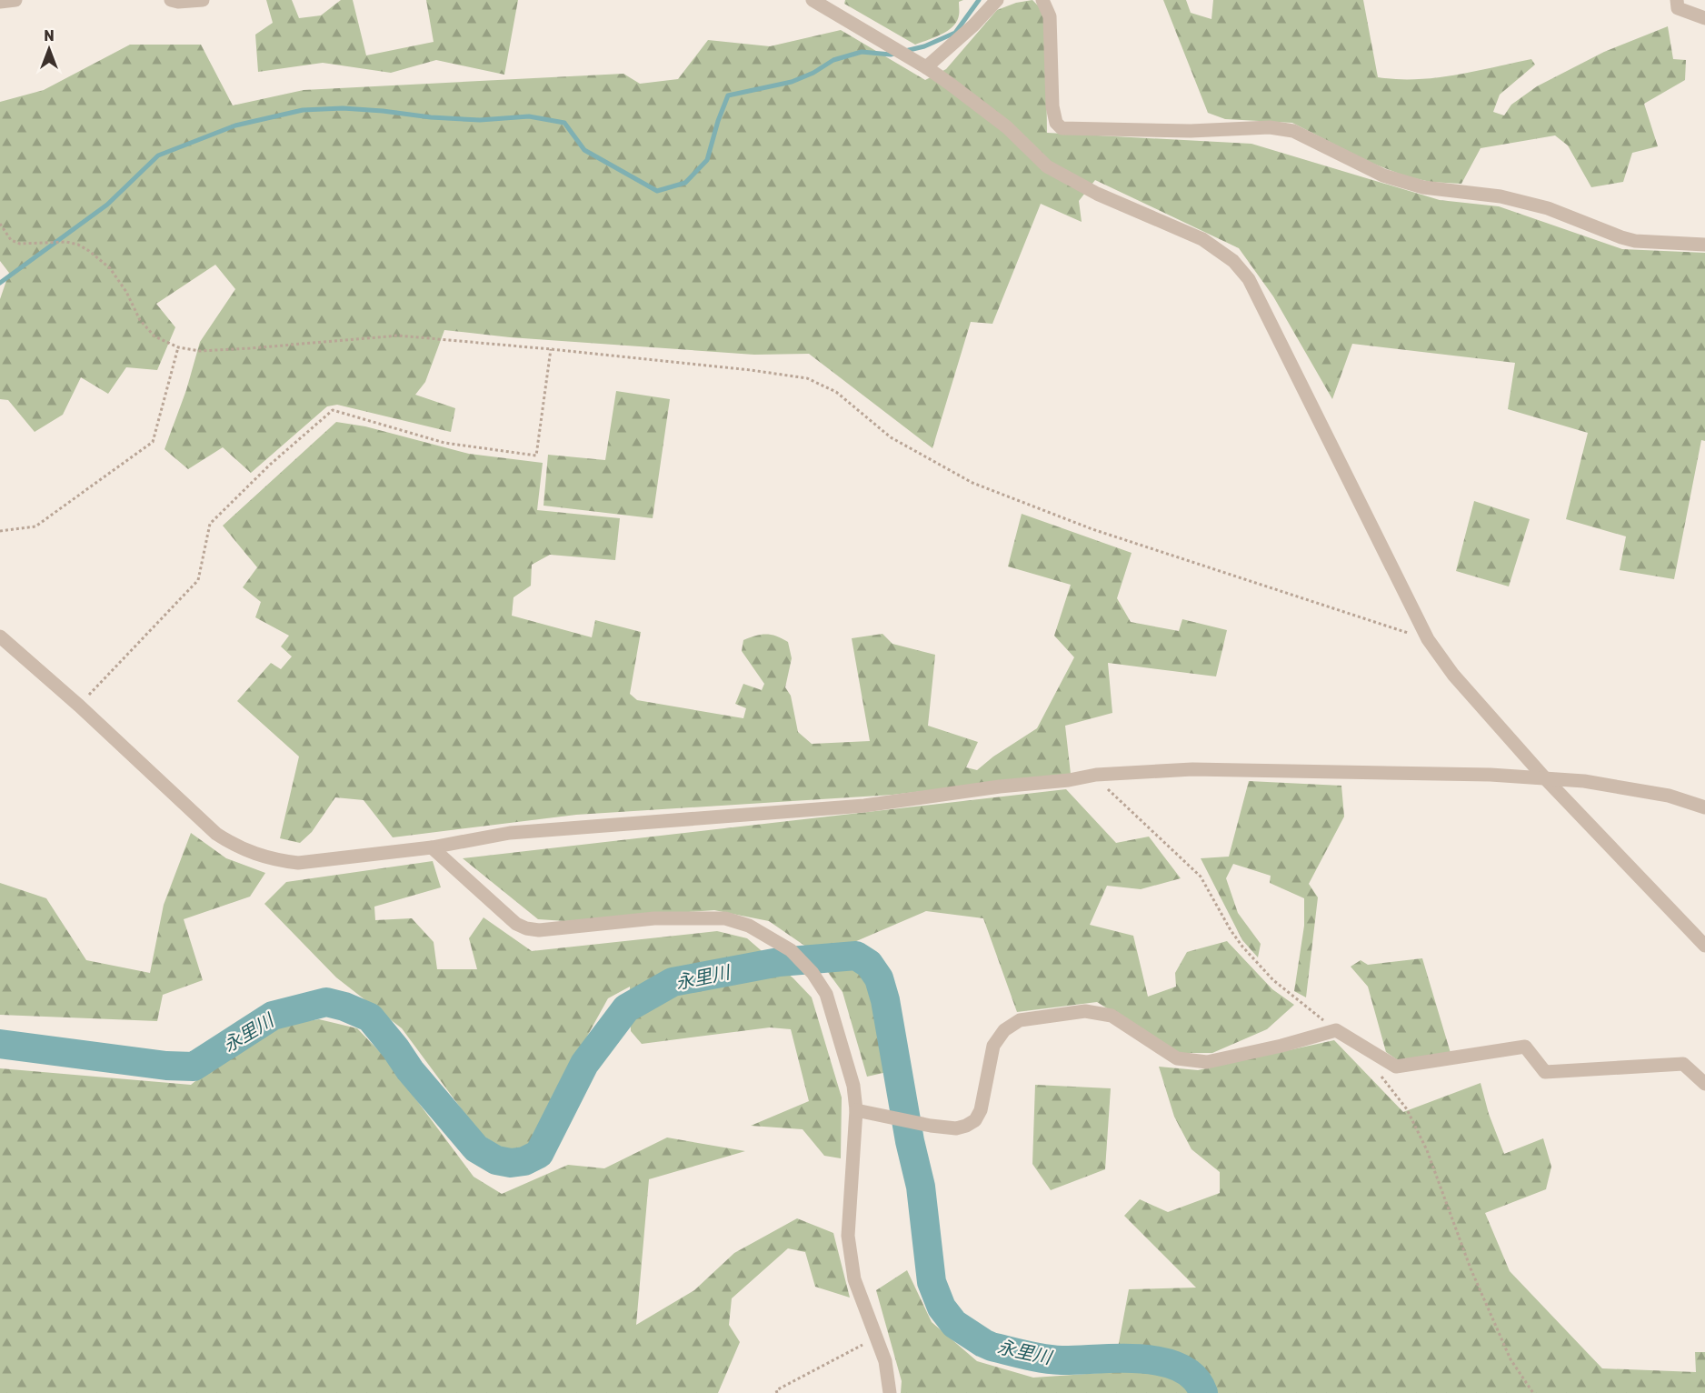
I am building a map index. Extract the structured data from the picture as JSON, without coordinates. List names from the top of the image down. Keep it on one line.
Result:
{"water":["永里川"],"north":"top"}
